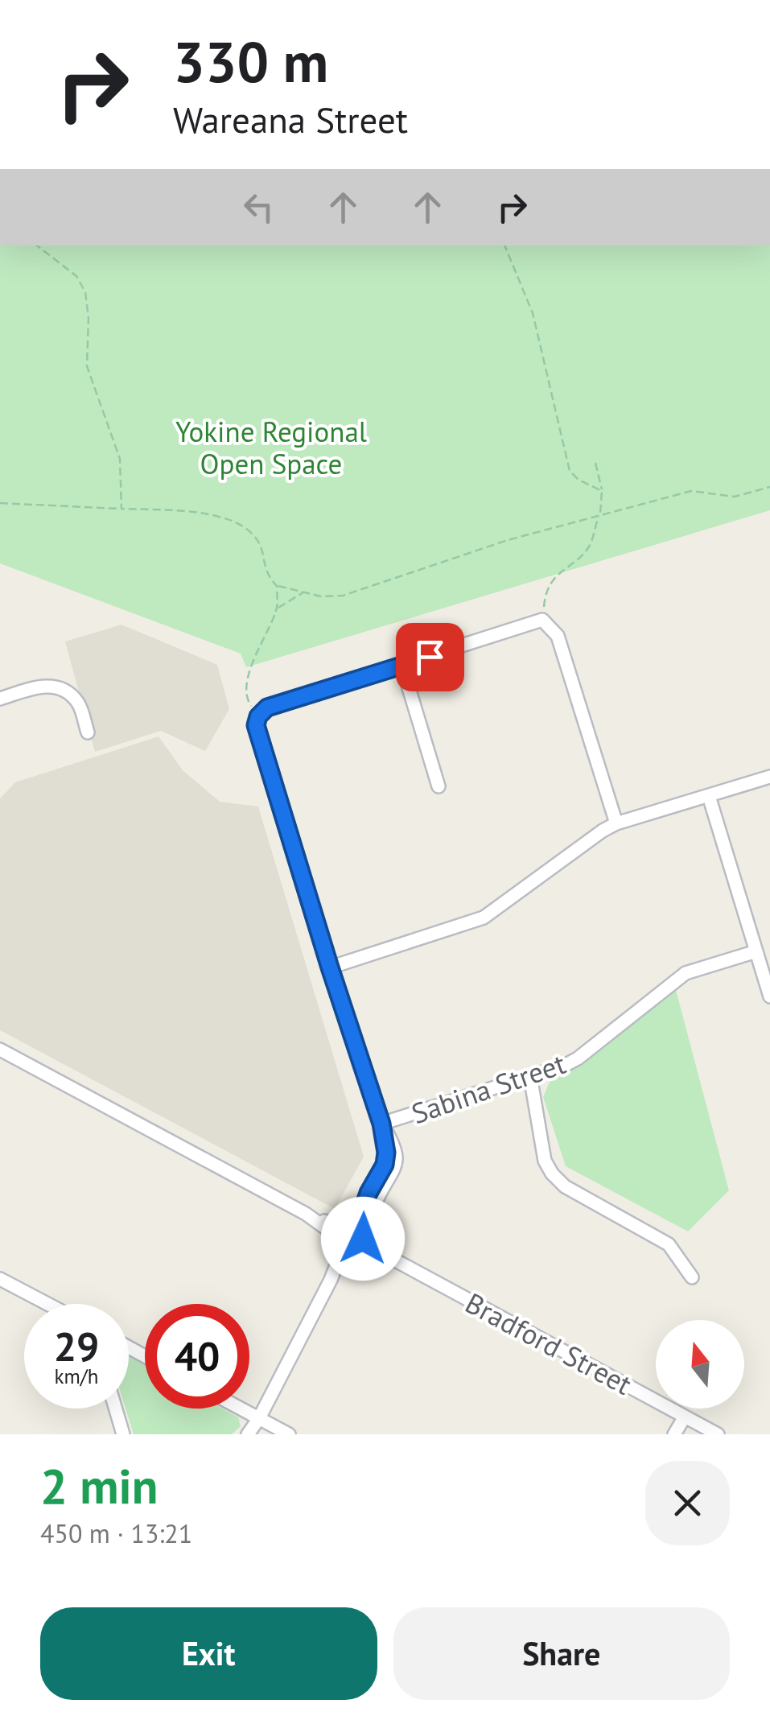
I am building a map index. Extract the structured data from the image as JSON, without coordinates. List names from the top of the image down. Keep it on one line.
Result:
{"streets":{"street":["Sabina Street","Bradford Street"]},"parks":["Yokine Regional Open Space"],"north":"top","page":{"turn":["330 m","Wareana Street"],"speed":"29 km/h","limit":"40","heading":["2 min","450 m · 13:21"],"buttons":["Exit","Share"]}}
